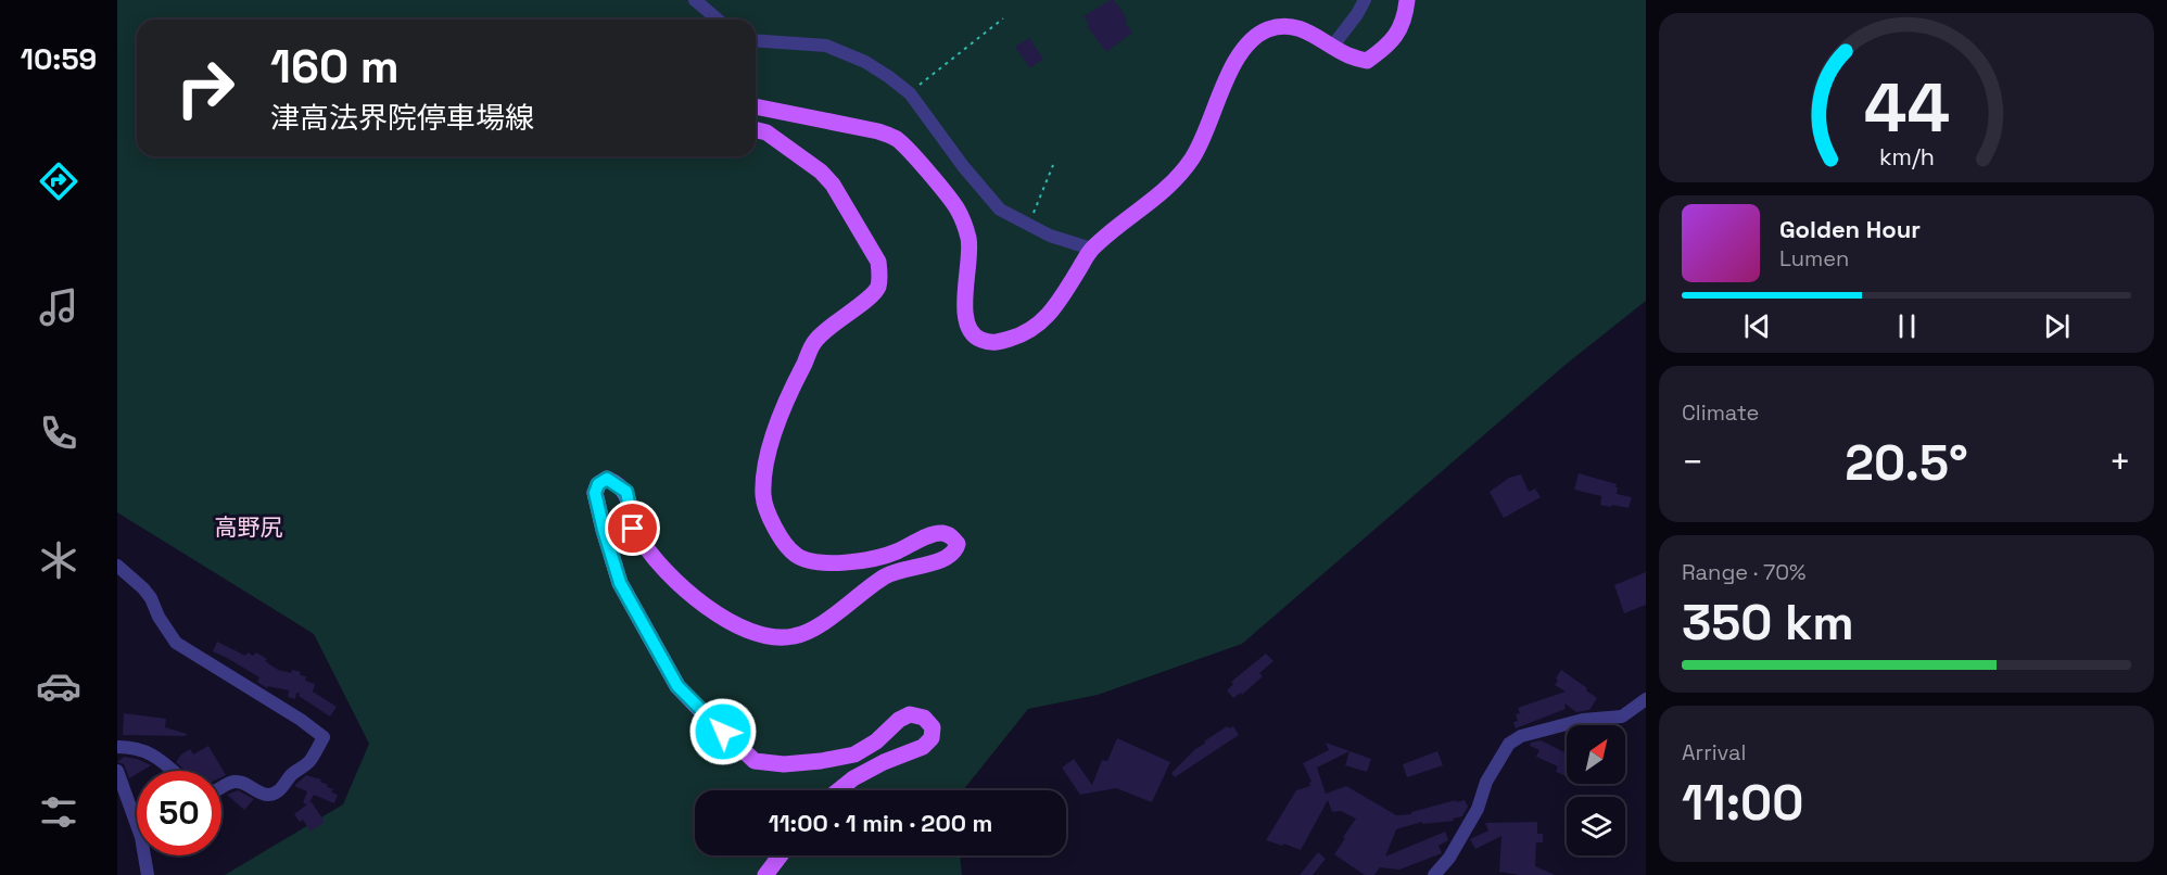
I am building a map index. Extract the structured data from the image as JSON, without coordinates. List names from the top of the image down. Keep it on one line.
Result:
{"districts":["高野尻"],"north":"top right","page":{"tabs":"10:59","turn":["160 m","津高法界院停車場線"],"song":["Golden Hour","Lumen"],"tile":["Climate",["Range · 70%","350 km"],["Arrival","11:00"]],"heat":["−","20.5°","+"],"limit":"50","trip":"11:00 · 1 min · 200 m","gauge":["44","km/h"]}}
